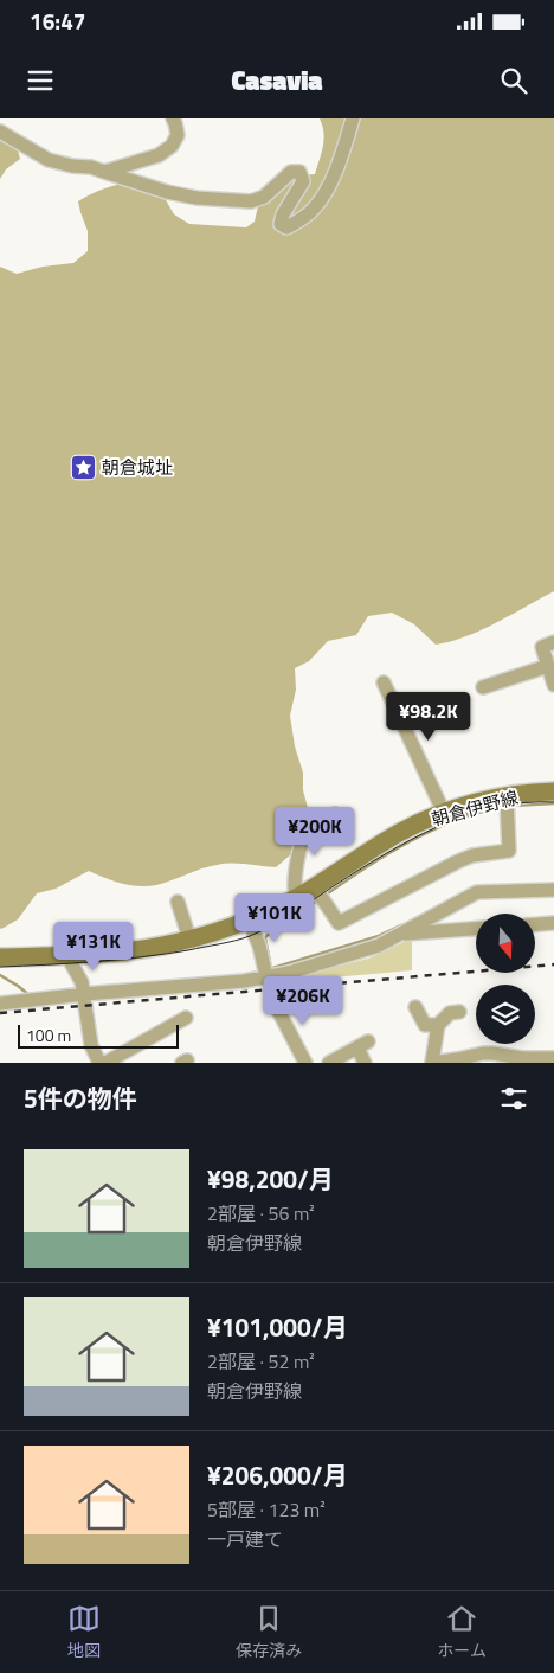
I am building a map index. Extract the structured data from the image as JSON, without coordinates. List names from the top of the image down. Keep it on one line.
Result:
{"streets":{"main road":["朝倉伊野線"]},"places":{"place":["朝倉城址"]},"scale_bar":"100 m","north":"bottom","page":{"status":"16:47","header":"Casavia","price":["¥98.2K","¥200K","¥101K","¥131K","¥206K"],"scale":"100 m","heading":"5件の物件","list":[{"name":"¥98,200/月","note":"2部屋 · 56 m² · 朝倉伊野線"},{"name":"¥101,000/月","note":"2部屋 · 52 m² · 朝倉伊野線"},{"name":"¥206,000/月","note":"5部屋 · 123 m² · 一戸建て"}],"tabs":["地図","保存済み","ホーム"]}}
